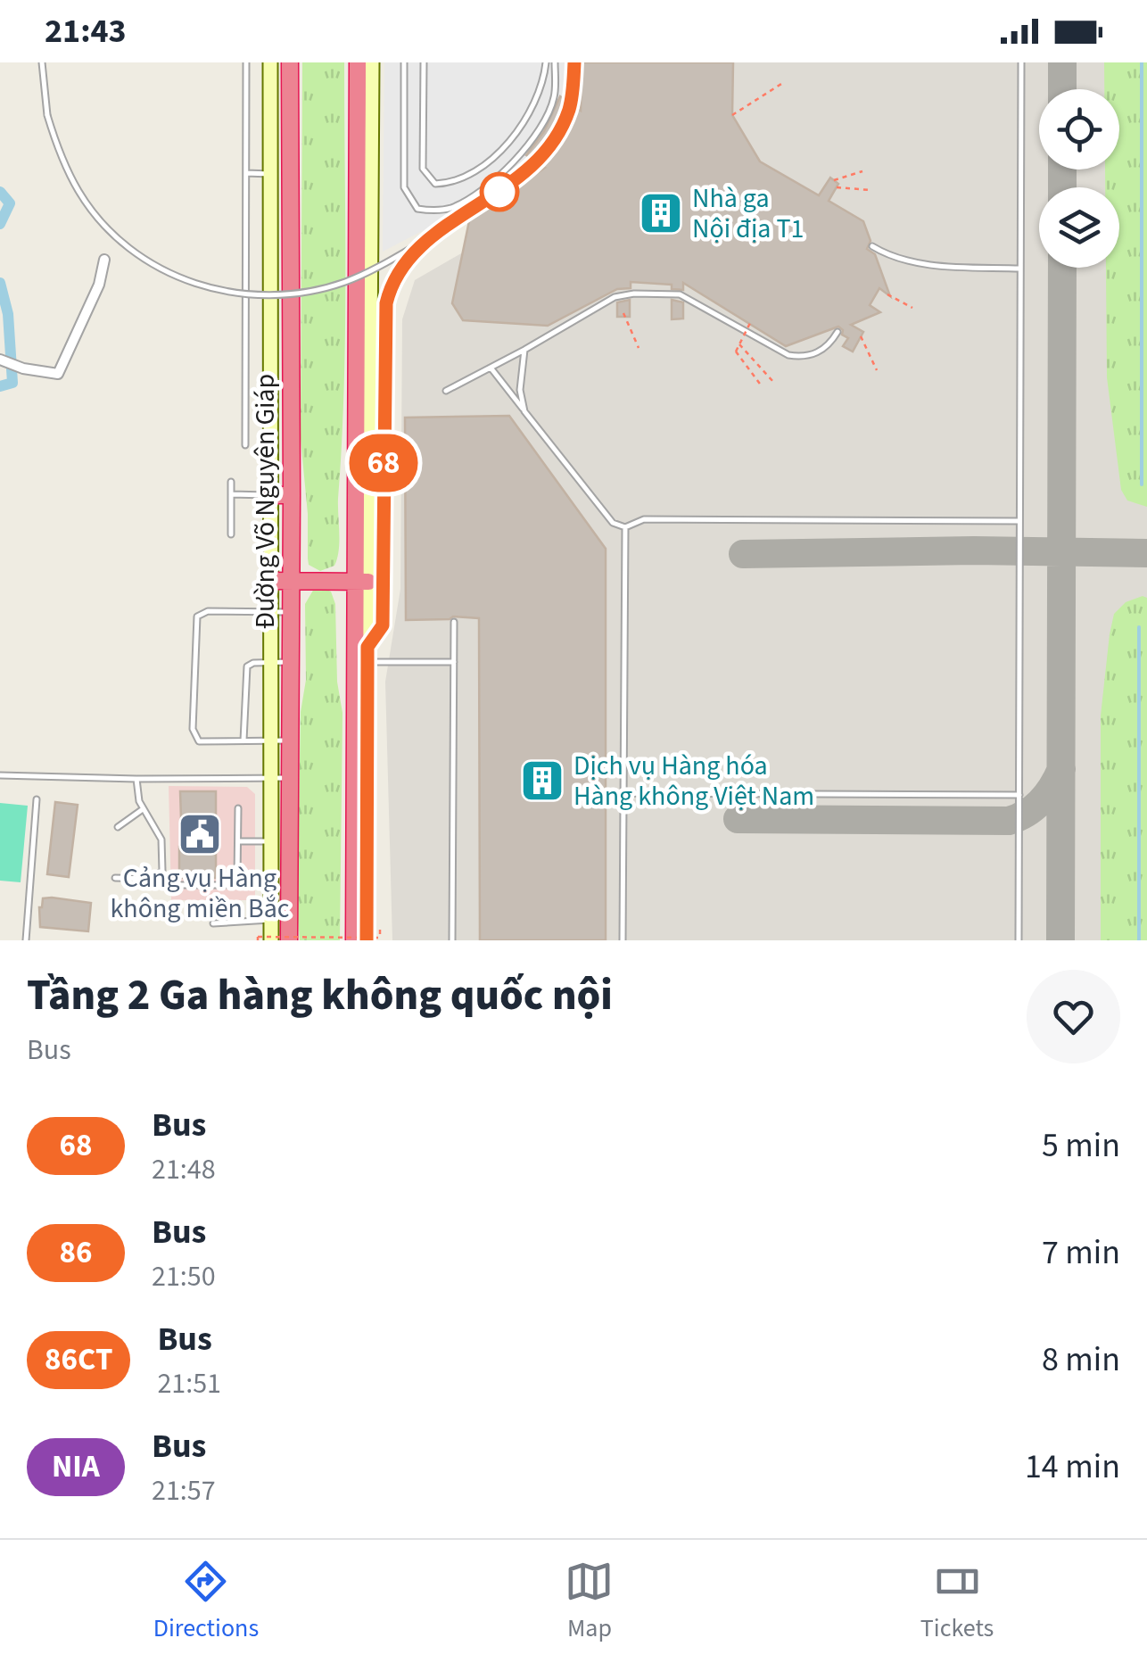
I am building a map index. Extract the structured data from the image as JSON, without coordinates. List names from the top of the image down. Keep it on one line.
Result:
{"streets":{"highway":["Đường Võ Nguyên Giáp"]},"places":{"building":["Nhà ga Nội địa T1","Dịch vụ Hàng hóa Hàng không Việt Nam"],"public building":["Cảng vụ Hàng không miền Bắc"]},"lines":["bus line 68"],"page":{"status":"21:43","on_map":"68","heading":["Tầng 2 Ga hàng không quốc nội","Bus"],"list":[{"mark":"68","name":"Bus","note":"21:48","value":"5 min"},{"mark":"86","name":"Bus","note":"21:50","value":"7 min"},{"mark":"86CT","name":"Bus","note":"21:51","value":"8 min"},{"mark":"NIA","name":"Bus","note":"21:57","value":"14 min"}],"tabs":["Directions","Map","Tickets"]}}
